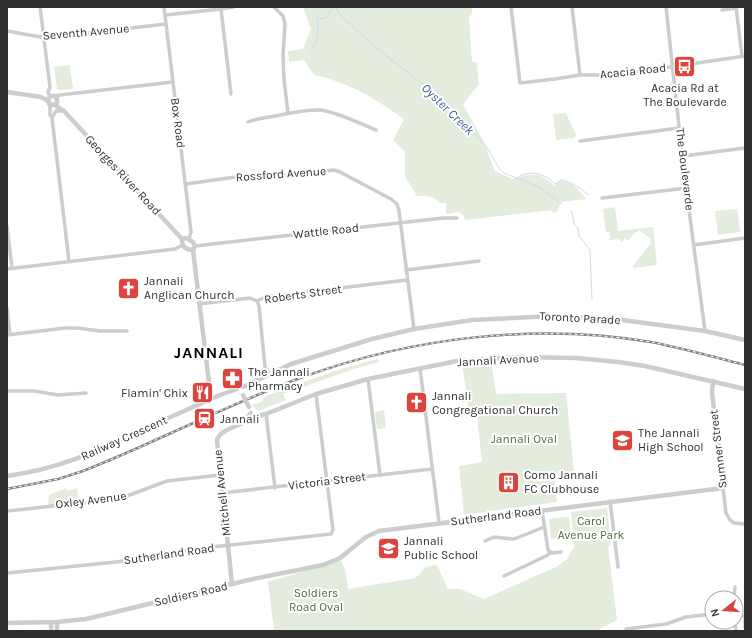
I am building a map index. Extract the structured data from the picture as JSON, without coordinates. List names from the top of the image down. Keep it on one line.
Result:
{"streets":{"street":["Seventh Avenue","Acacia Road","Box Road","The Boulevarde","Rossford Avenue","Georges River Road","Wattle Road","Roberts Street","Toronto Parade","Jannali Avenue","Railway Crescent","Sumner Street","Victoria Street","Mitchell Avenue","Oxley Avenue","Sutherland Road","Soldiers Road"]},"crossings":[["Seventh Avenue","Box Road"],["Acacia Road","The Boulevarde"],["Box Road","Rossford Avenue"],["The Boulevarde","Toronto Parade"],["Rossford Avenue","Wattle Road"],["Rossford Avenue","Roberts Street"],["Rossford Avenue","Toronto Parade"],["Rossford Avenue","Railway Crescent"],["Toronto Parade","Railway Crescent"],["Jannali Avenue","Sumner Street"],["Jannali Avenue","Mitchell Avenue"],["Sumner Street","Sutherland Road"],["Victoria Street","Mitchell Avenue"],["Victoria Street","Sutherland Road"],["Mitchell Avenue","Oxley Avenue"],["Mitchell Avenue","Sutherland Road"],["Mitchell Avenue","Soldiers Road"],["Sutherland Road","Soldiers Road"]],"districts":["JANNALI"],"water":["Oyster Creek"],"parks":["Jannali Oval","Carol Avenue Park","Soldiers Road Oval"],"places":{"bus stop":["Acacia Rd at The Boulevarde"],"church":["Jannali Anglican Church","Jannali Congregational Church"],"pharmacy":["The Jannali Pharmacy"],"restaurant":["Flamin' Chix"],"station":["Jannali"],"school or university":["The Jannali High School","Jannali Public School"],"building":["Como Jannali FC Clubhouse"]},"north":"left"}
